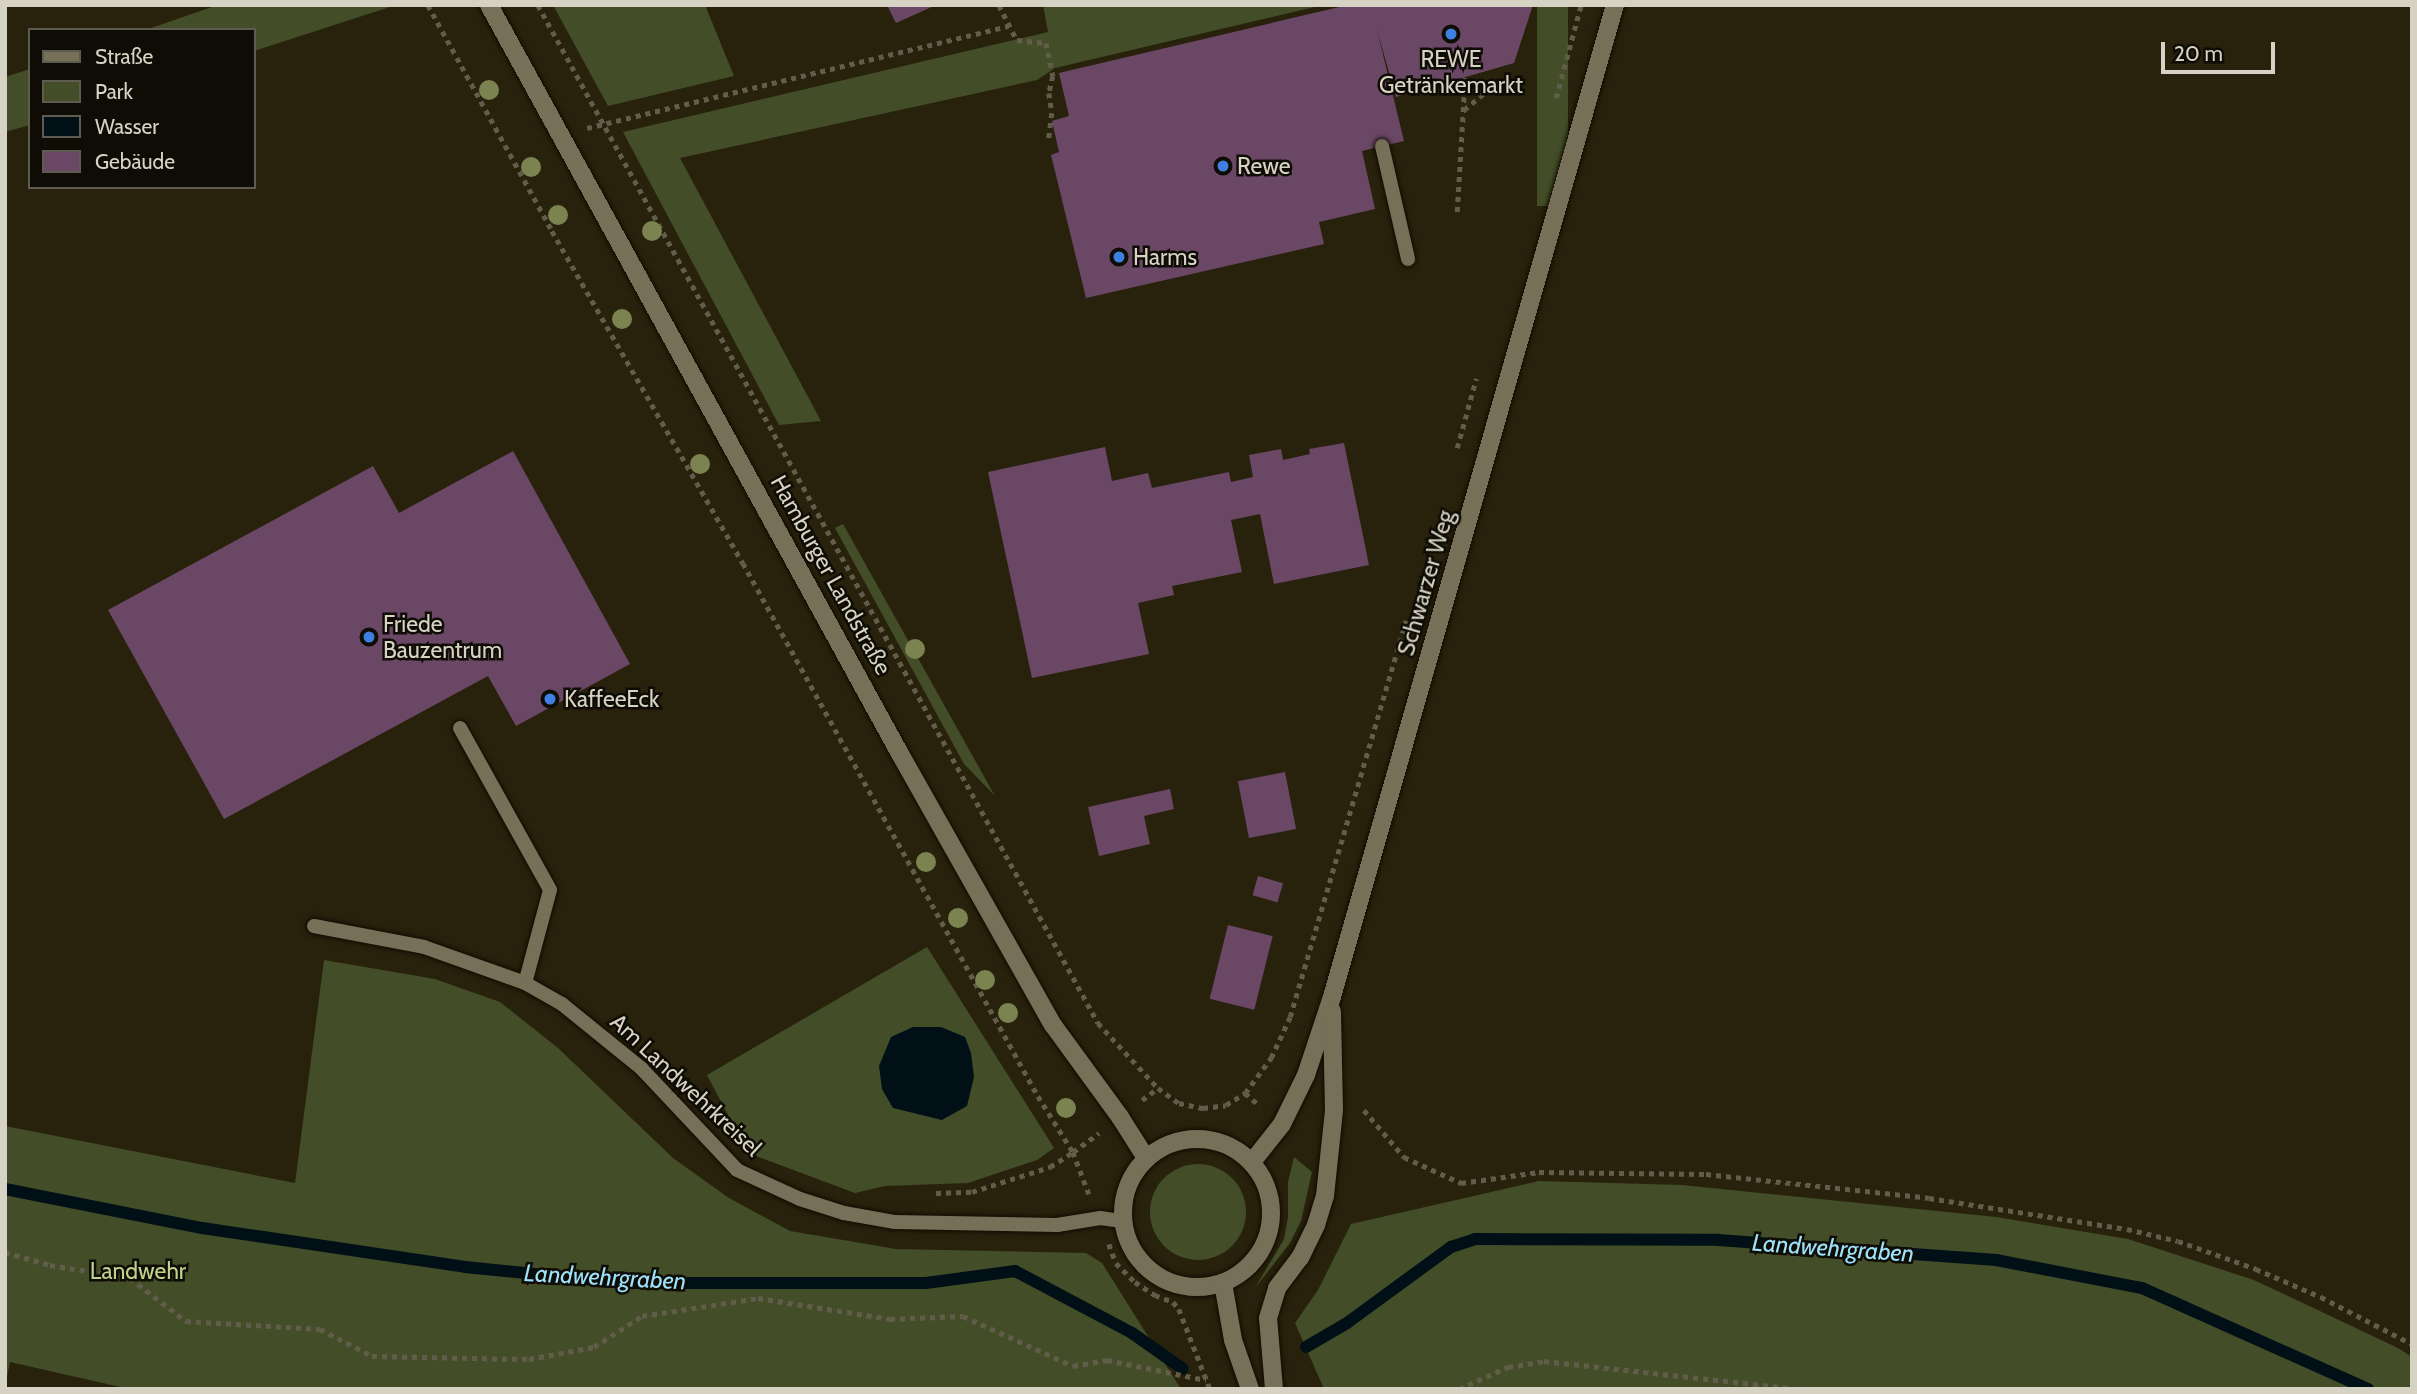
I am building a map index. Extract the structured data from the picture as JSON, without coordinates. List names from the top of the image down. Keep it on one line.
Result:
{"streets":{"main road":["Hamburger Landstraße","Schwarzer Weg"],"lane":["Am Landwehrkreisel"]},"crossings":[["Hamburger Landstraße","Schwarzer Weg"],["Hamburger Landstraße","Am Landwehrkreisel"],["Schwarzer Weg","Am Landwehrkreisel"]],"water":["Landwehrgraben"],"parks":["Landwehr"],"places":["REWE Getränkemarkt","Rewe","Harms","Friede Bauzentrum","KaffeeEck"],"legend":["Straße","Park","Wasser","Gebäude"],"scale_bar":"20 m"}
